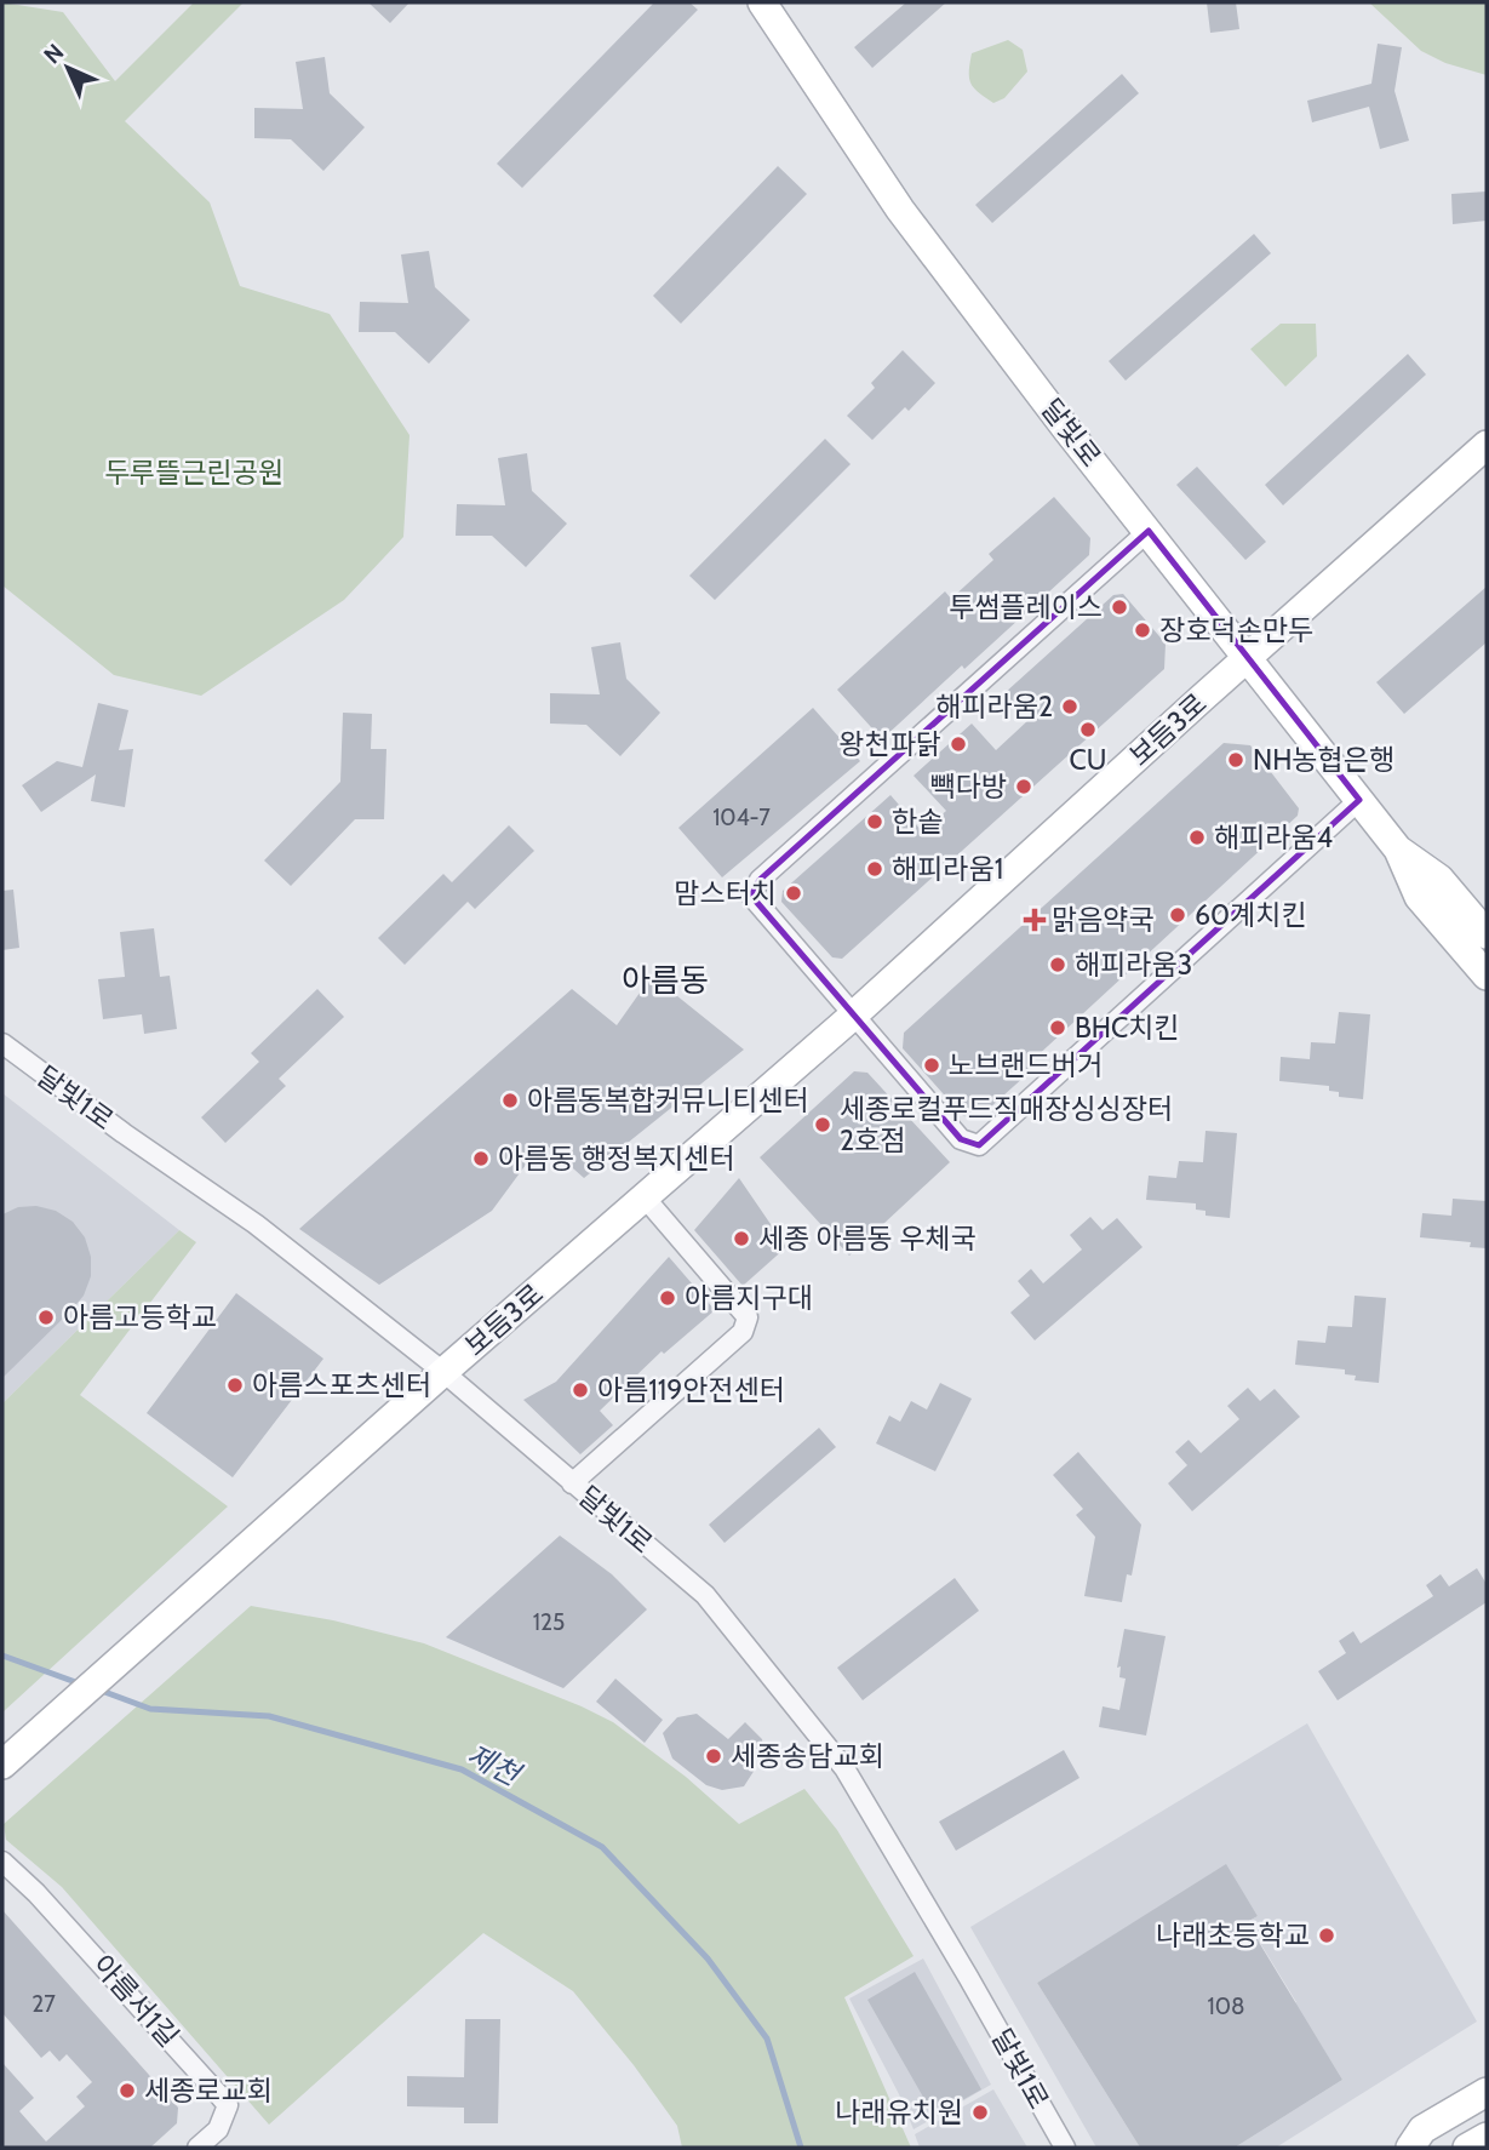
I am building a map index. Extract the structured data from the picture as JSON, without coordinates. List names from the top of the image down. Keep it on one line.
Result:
{"streets":{"street":["달빛로","보듬3로","달빛1로","아름서1길"]},"crossings":[["달빛로","보듬3로"],["보듬3로","달빛1로"]],"districts":["아름동"],"water":["제천"],"parks":["두루뜰근린공원"],"places":{"other":["투썸플레이스","장호덕손만두","해피라움2","CU","왕천파닭","NH농협은행","빽다방","한솥","해피라움4","해피라움1","맘스터치","60계치킨","해피라움3","BHC치킨","노브랜드버거","아름동복합커뮤니티센터","세종로컬푸드직매장싱싱장터 2호점","아름동 행정복지센터","세종 아름동 우체국","아름지구대","아름고등학교","아름스포츠센터","아름119안전센터","세종송담교회","나래초등학교","세종로교회","나래유치원"],"health":["맑음약국"]},"house_numbers":["104-7","125","27","108"],"north":"top left"}
